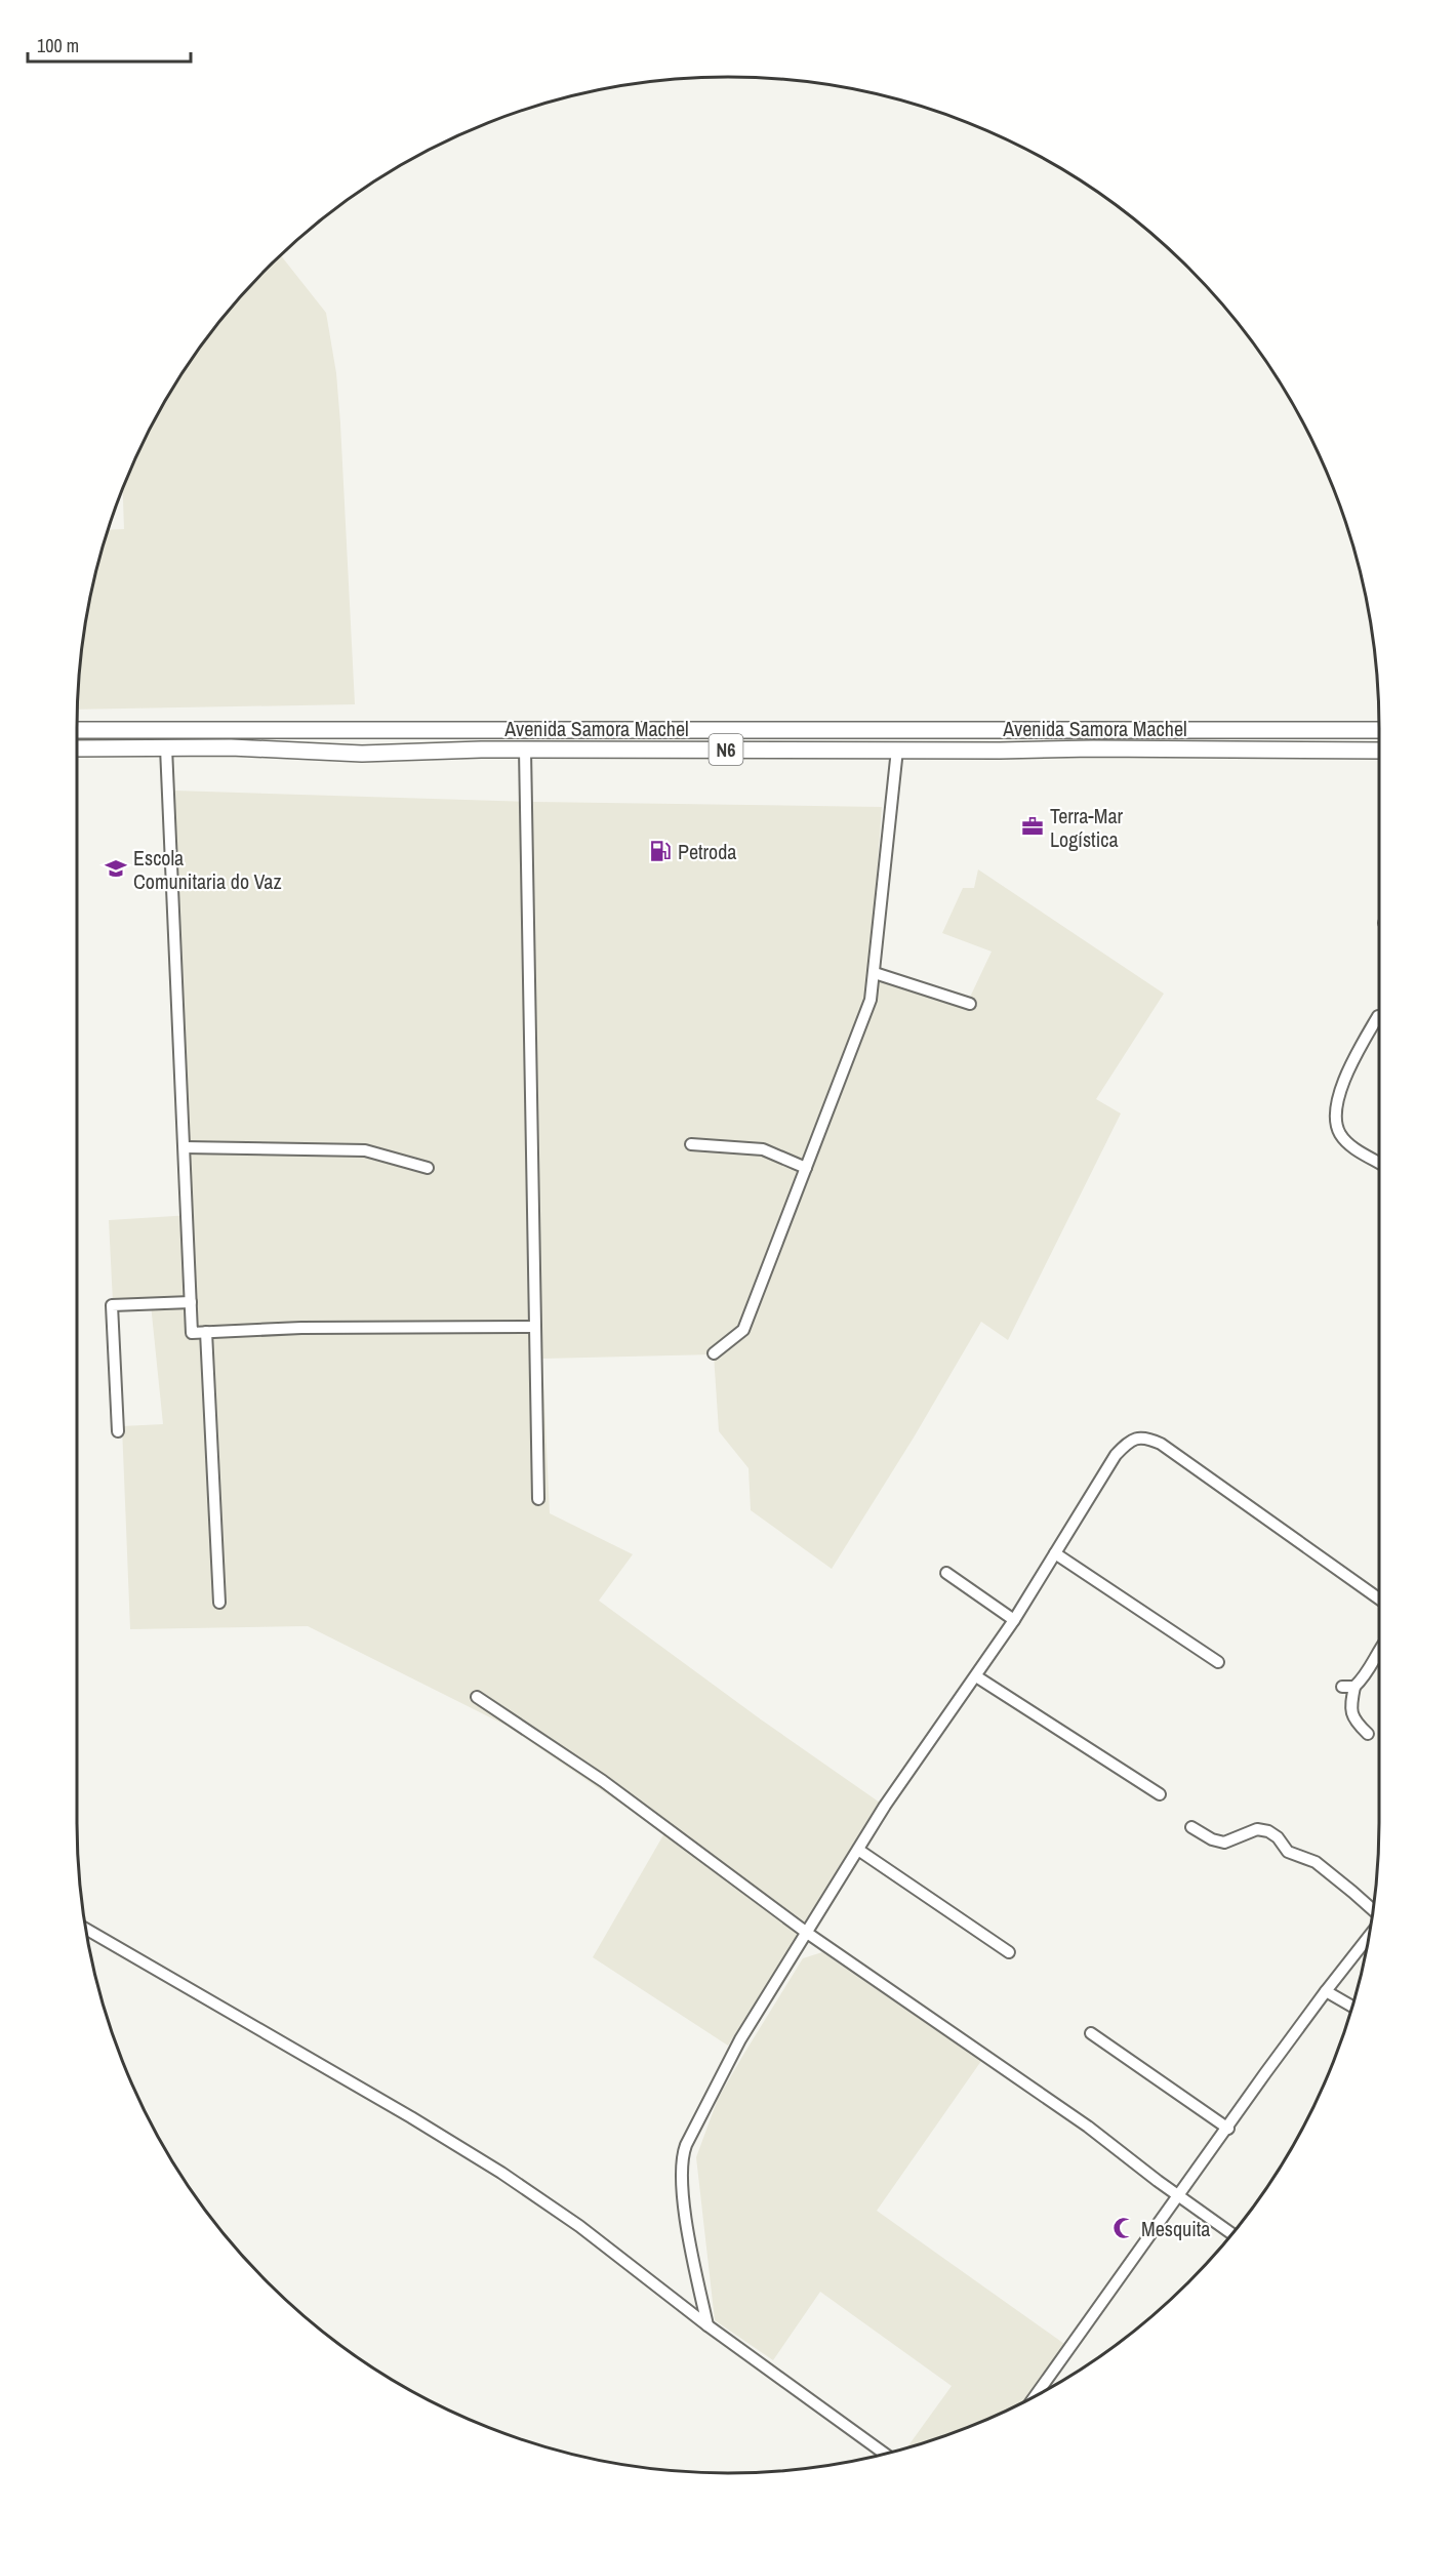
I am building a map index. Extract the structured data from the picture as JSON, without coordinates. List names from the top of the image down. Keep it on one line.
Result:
{"streets":{"highway":["Avenida Samora Machel","N6"]},"places":{"office":["Terra-Mar Logística"],"fuel station":["Petroda"],"school or university":["Escola Comunitaria do Vaz"],"mosque":["Mesquita"]},"scale_bar":"100 m"}
